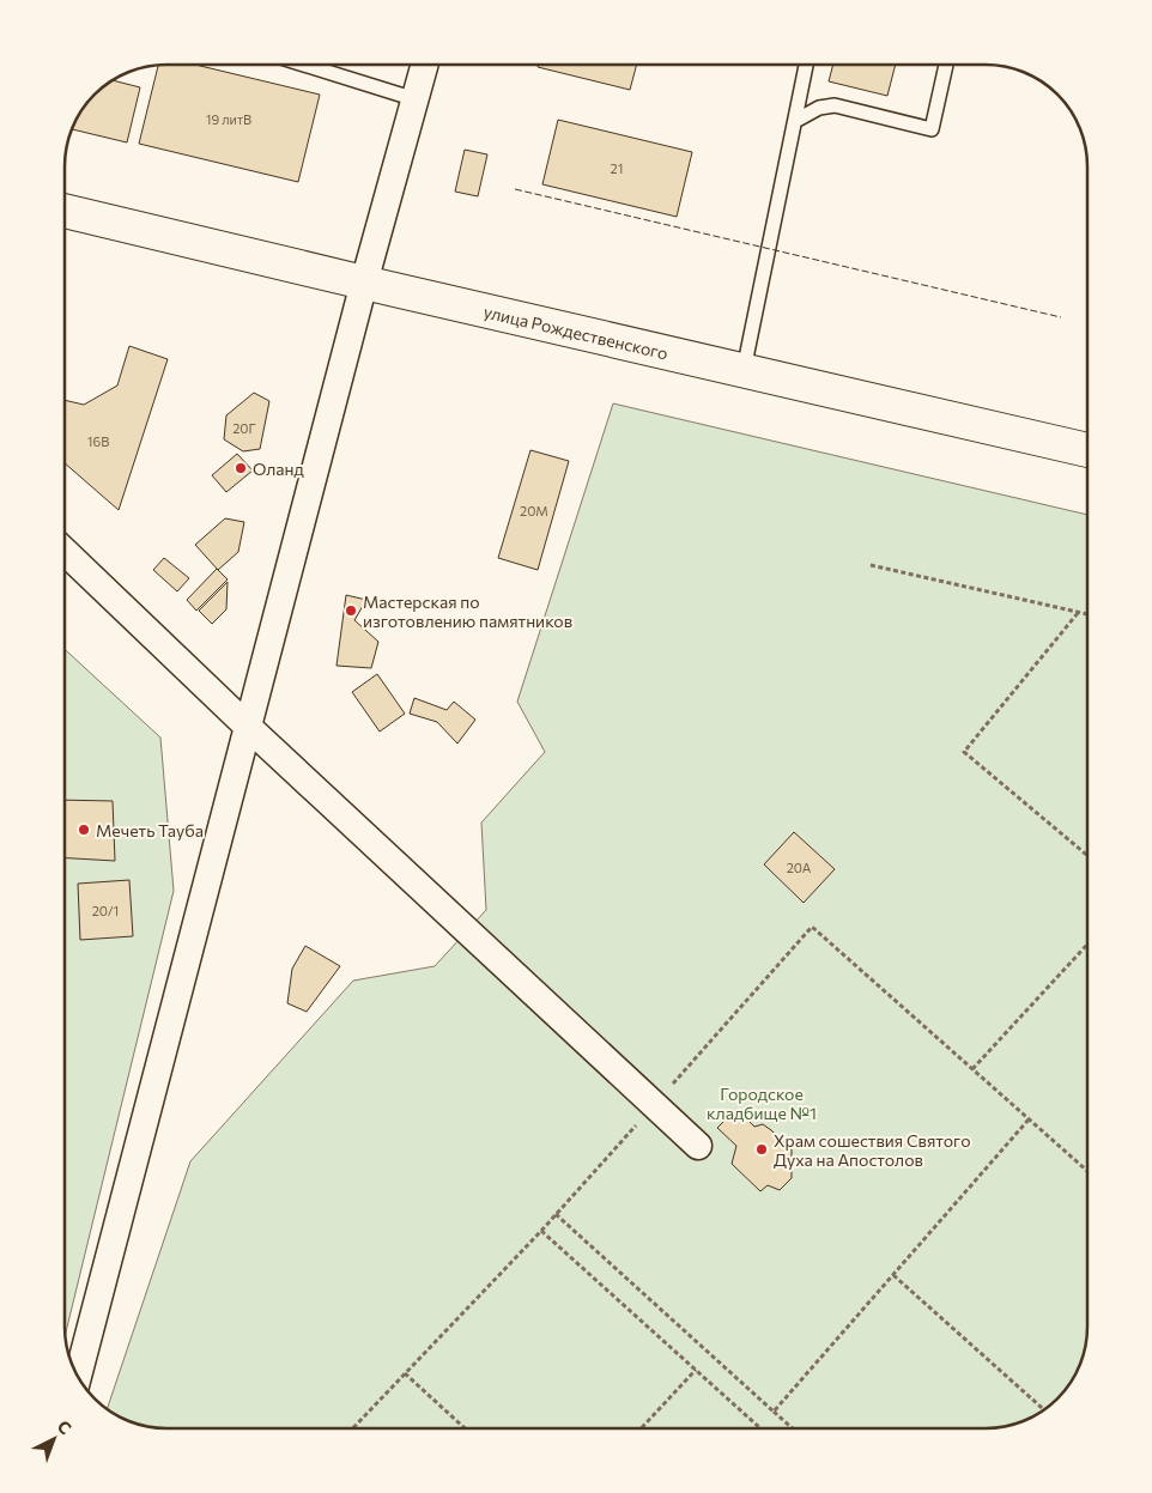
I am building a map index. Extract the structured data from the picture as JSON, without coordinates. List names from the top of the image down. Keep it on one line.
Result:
{"streets":{"main road":["улица Рождественского"]},"parks":["Городское кладбище №1"],"places":["Оланд","Мастерская по изготовлению памятников","Мечеть Тауба","Храм сошествия Святого Духа на Апостолов"],"house_numbers":["19 литВ","21","20Г","16В","20М","20А","20/1"],"north":"top right"}
